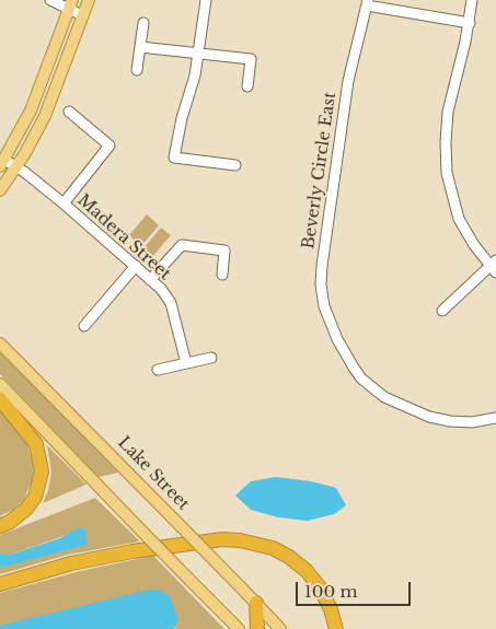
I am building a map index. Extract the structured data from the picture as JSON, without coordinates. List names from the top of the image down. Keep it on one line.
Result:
{"streets":{"main road":["Lake Street"],"street":["Beverly Circle East","Madera Street"]},"scale_bar":"100 m"}
